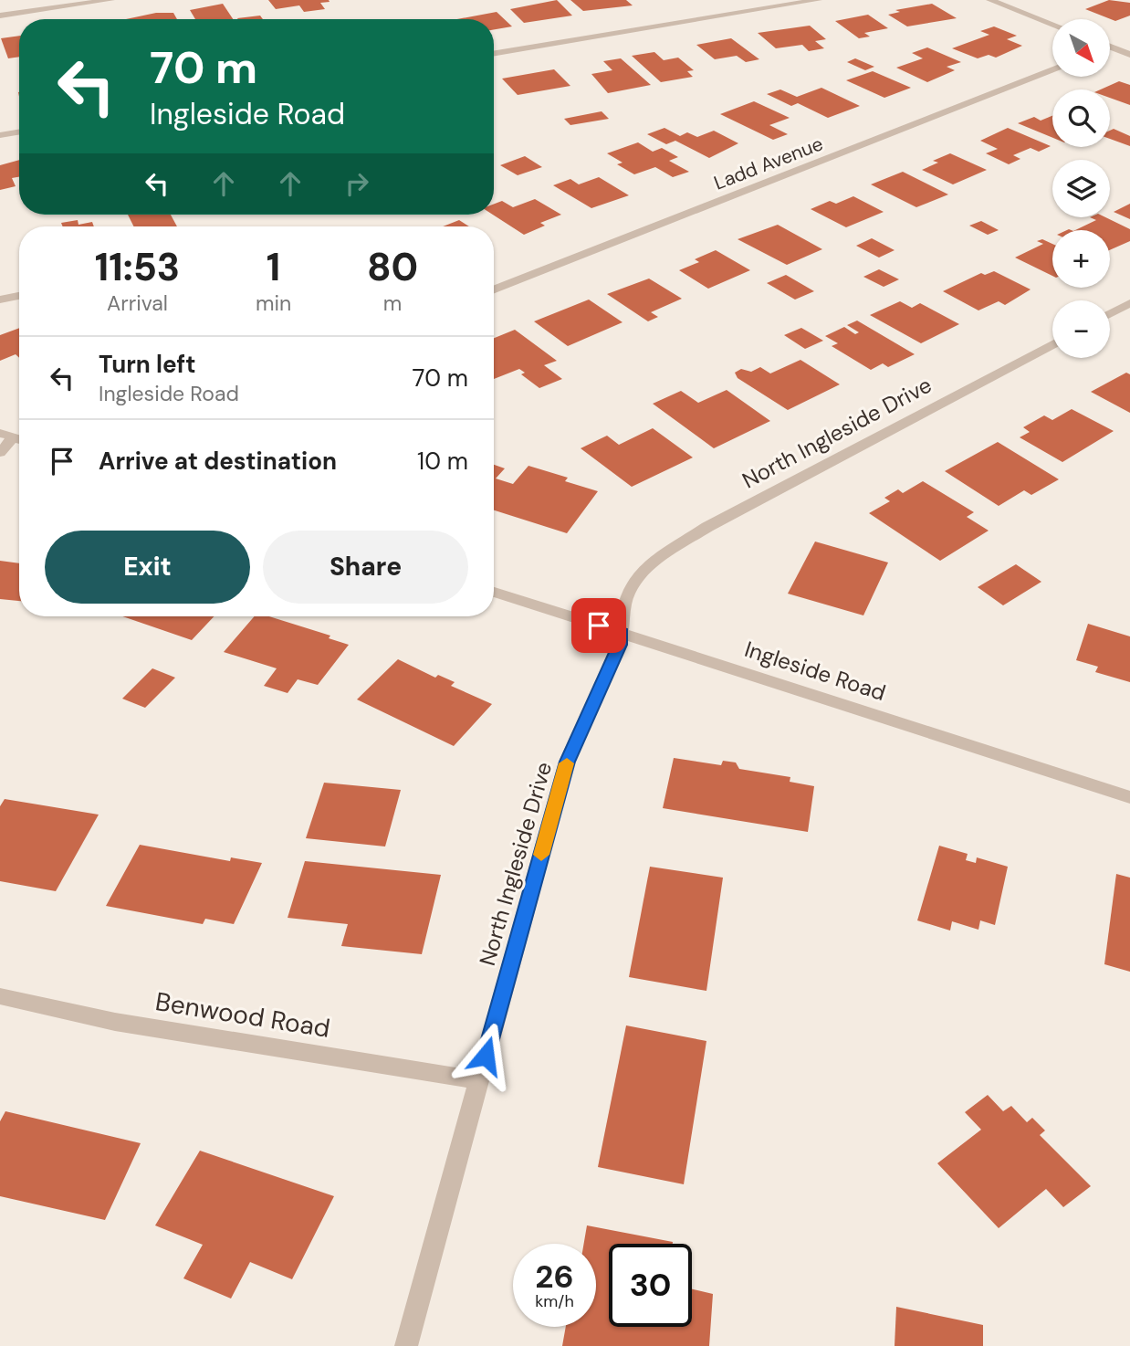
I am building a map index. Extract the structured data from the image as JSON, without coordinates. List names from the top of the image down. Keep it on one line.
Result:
{"streets":{"street":["Ladd Avenue","North Ingleside Drive","Ingleside Road","Benwood Road"]},"crossings":[["North Ingleside Drive","Ingleside Road"],["North Ingleside Drive","Benwood Road"]],"north":"bottom right","page":{"map_buttons":["+","−"],"turn":["70 m","Ingleside Road"],"eta":["11:53","Arrival","1","min","80","m"],"list":[{"name":"Turn left","note":"Ingleside Road","value":"70 m"},{"name":"Arrive at destination","value":"10 m"}],"buttons":["Exit","Share"],"speed":"26 km/h","limit":"30"}}
